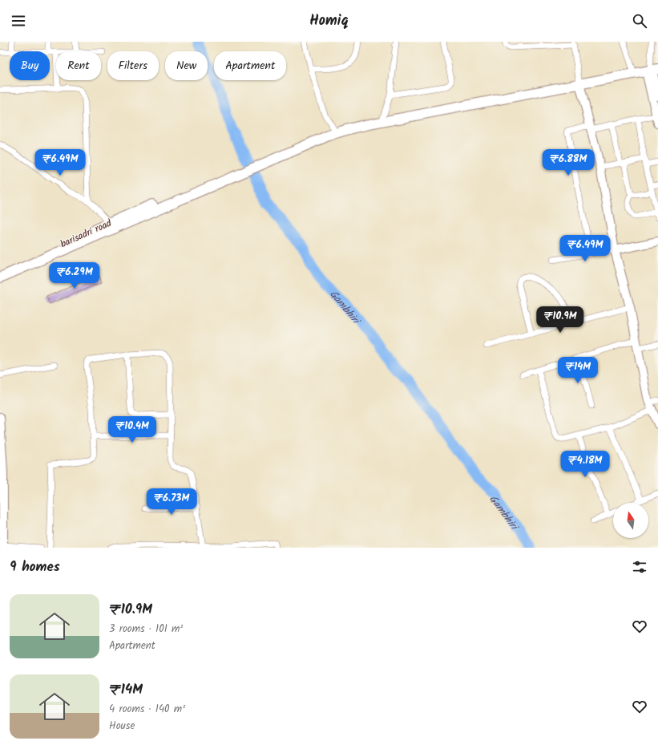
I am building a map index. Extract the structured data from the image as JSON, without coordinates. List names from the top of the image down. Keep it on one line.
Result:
{"streets":{"main road":["barisadri road"]},"water":["Gambhiri"],"north":"top","page":{"header":"Homiq","chip":["Buy","Rent","Filters","New","Apartment"],"price":["₹6.49M","₹6.88M","₹6.49M","₹6.29M","₹10.9M","₹14M","₹10.4M","₹4.18M","₹6.73M"],"heading":"9 homes","list":[{"name":"₹10.9M","note":"3 rooms · 101 m² · Apartment"},{"name":"₹14M","note":"4 rooms · 140 m² · House"}]}}
